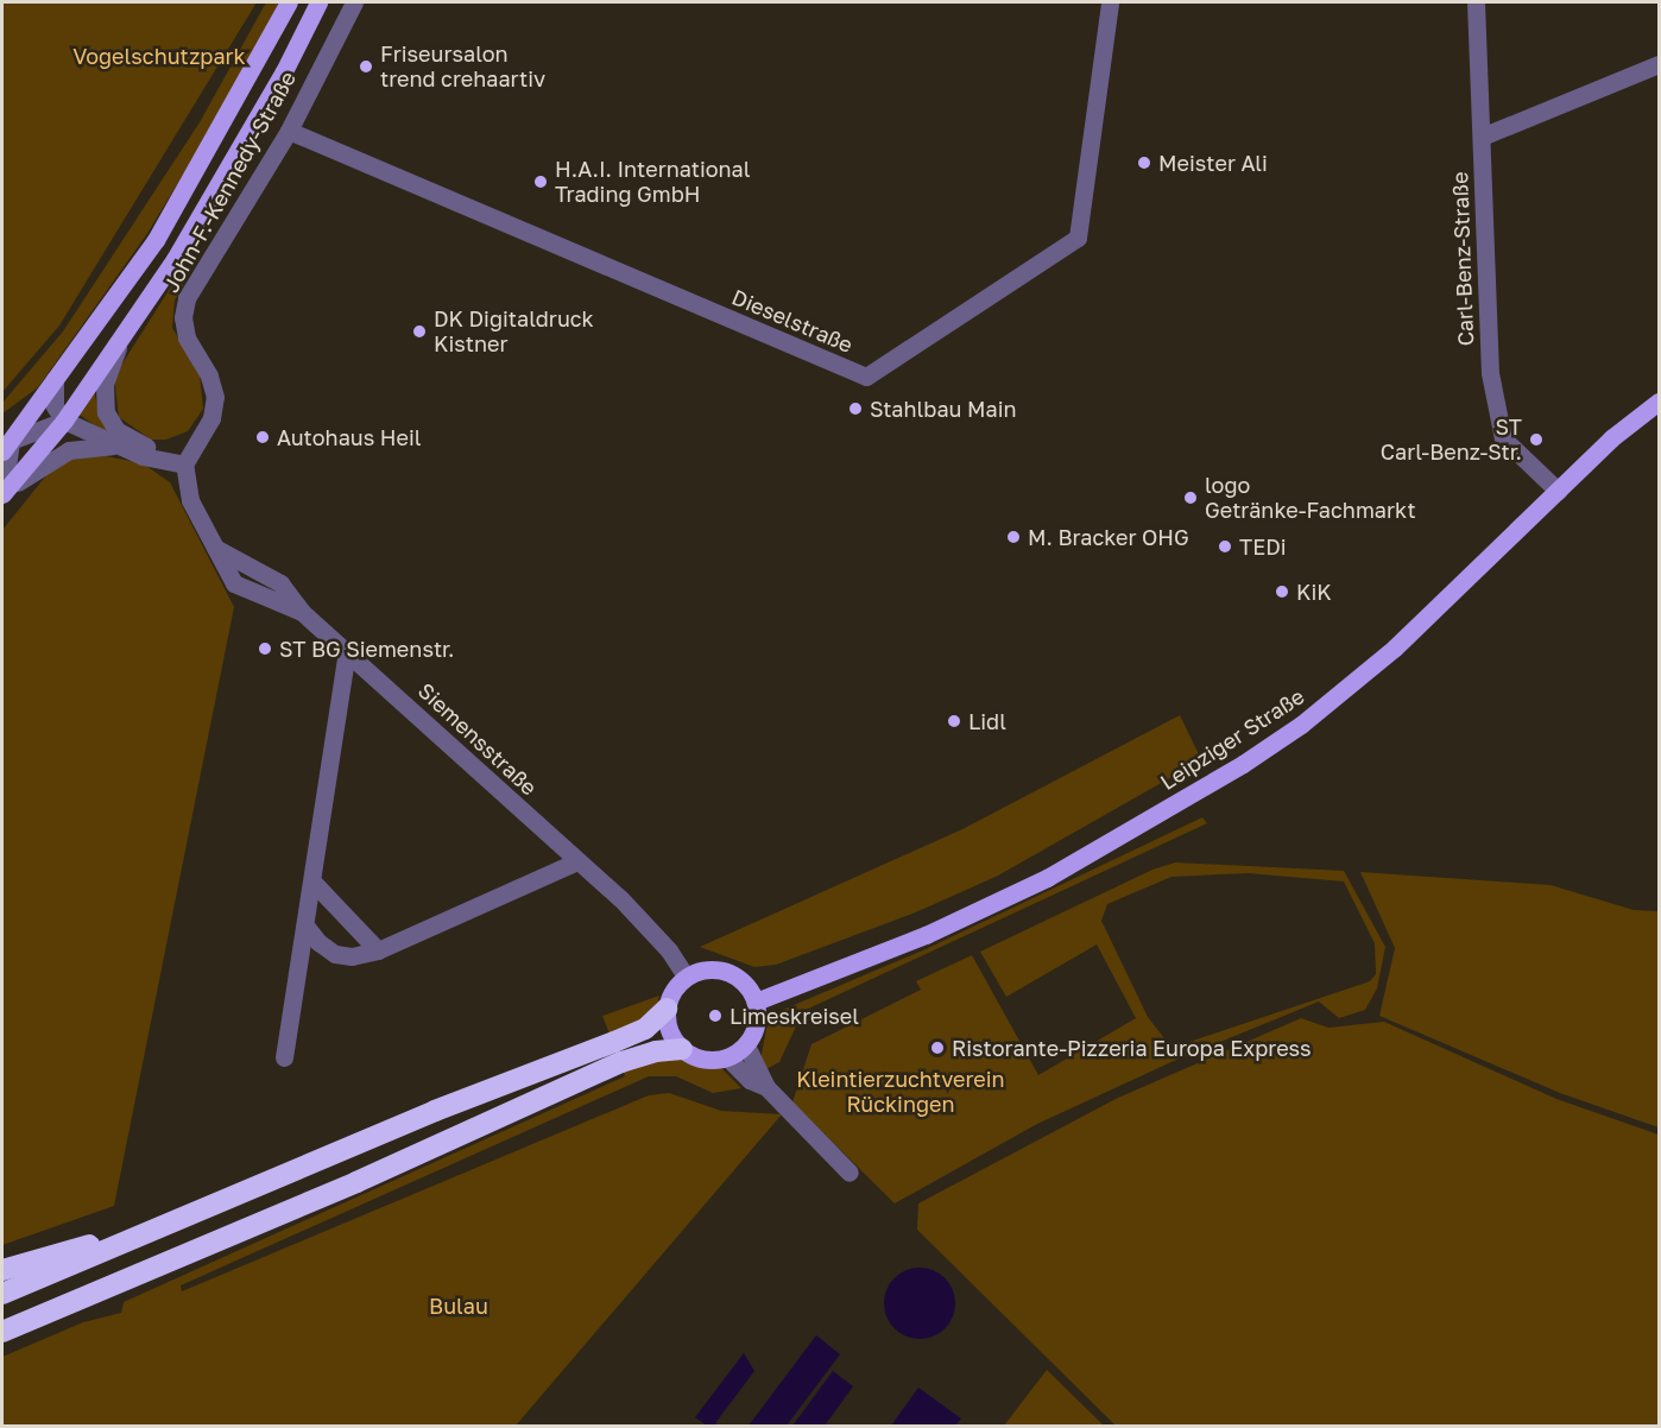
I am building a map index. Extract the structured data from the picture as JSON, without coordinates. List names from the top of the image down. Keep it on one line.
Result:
{"streets":{"main road":["Leipziger Straße"],"street":["John-F.-Kennedy-Straße","Carl-Benz-Straße","Dieselstraße","Siemensstraße"]},"crossings":[["John-F.-Kennedy-Straße","Dieselstraße"],["John-F.-Kennedy-Straße","Siemensstraße"],["Carl-Benz-Straße","Leipziger Straße"],["Siemensstraße","Leipziger Straße"]],"parks":["Vogelschutzpark","Kleintierzuchtverein Rückingen","Bulau"],"places":["Friseursalon trend crehaartiv","Meister Ali","H.A.I. International Trading GmbH","DK Digitaldruck Kistner","Stahlbau Main","Autohaus Heil","ST Carl-Benz-Str.","logo Getränke-Fachmarkt","M. Bracker OHG","TEDi","KiK","ST BG Siemenstr.","Lidl","Limeskreisel","Ristorante-Pizzeria Europa Express"]}
